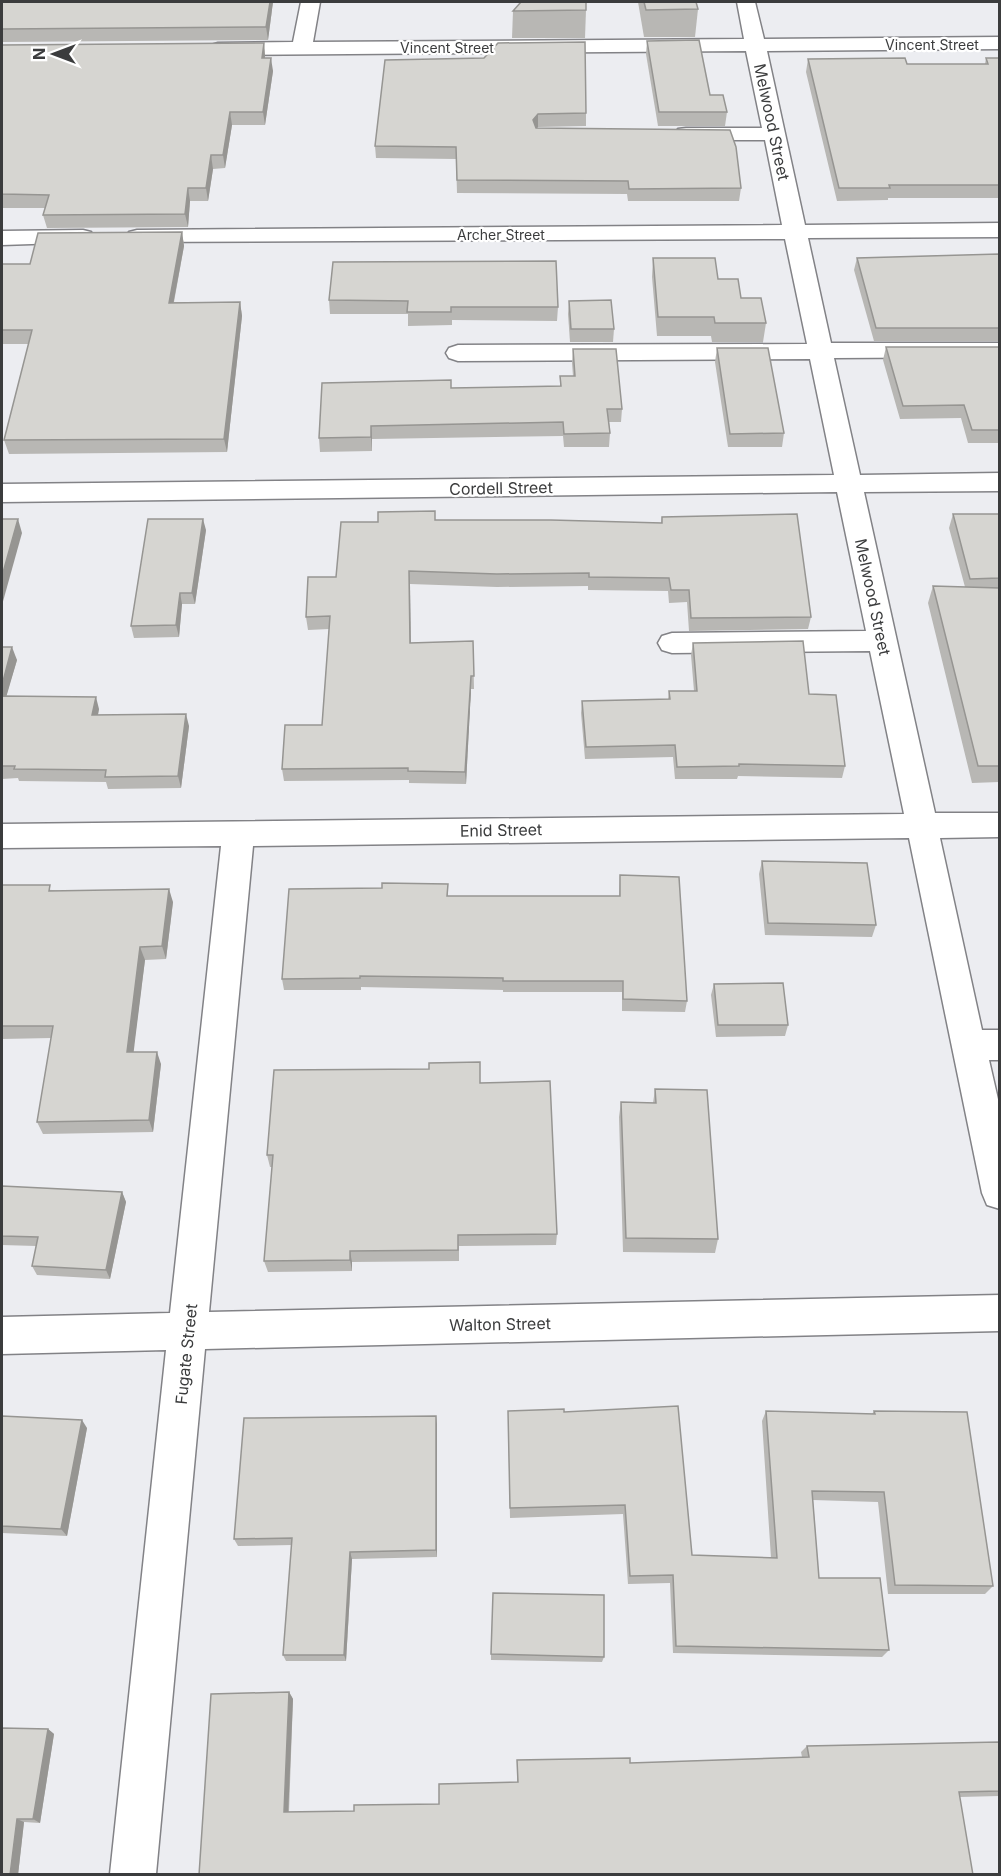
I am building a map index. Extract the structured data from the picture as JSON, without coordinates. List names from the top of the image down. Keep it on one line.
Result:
{"streets":{"street":["Vincent Street","Melwood Street","Archer Street","Cordell Street","Enid Street","Walton Street","Fugate Street"]},"crossings":[["Vincent Street","Melwood Street"],["Melwood Street","Archer Street"],["Melwood Street","Cordell Street"],["Melwood Street","Enid Street"],["Enid Street","Fugate Street"],["Walton Street","Fugate Street"]],"north":"left"}
